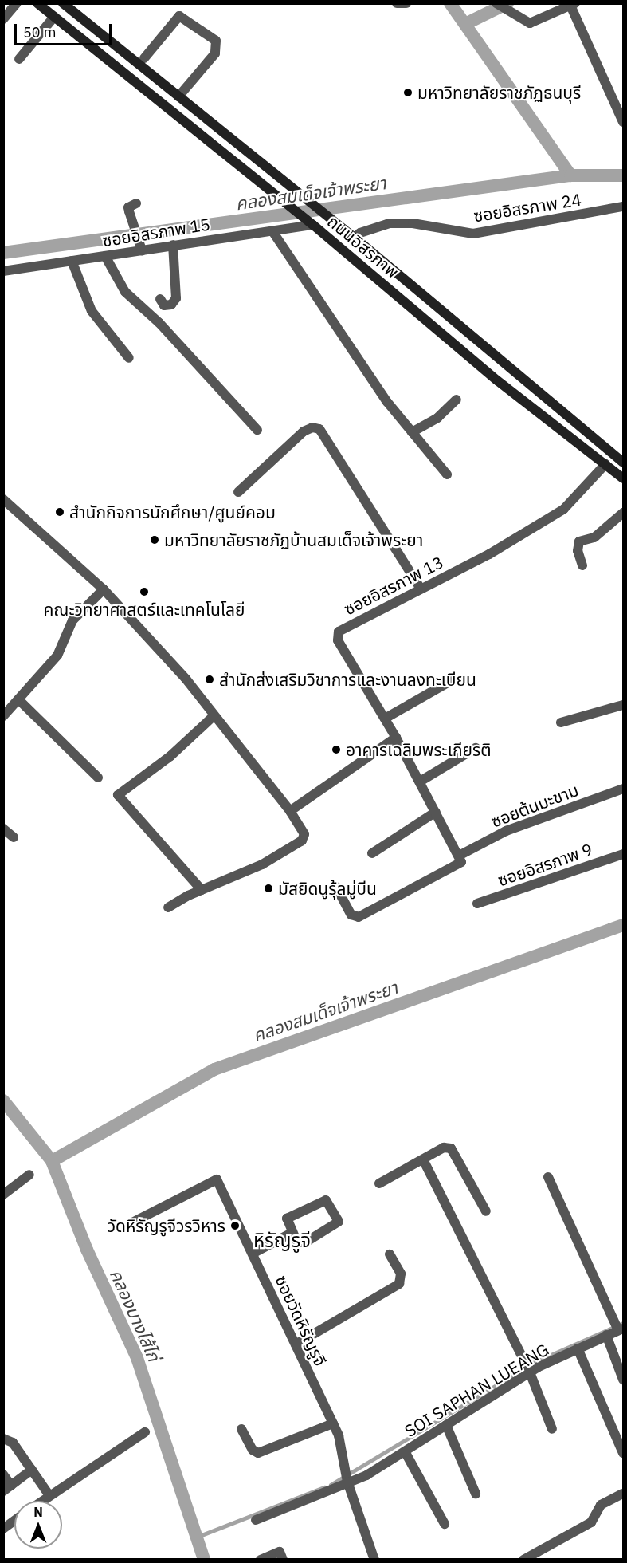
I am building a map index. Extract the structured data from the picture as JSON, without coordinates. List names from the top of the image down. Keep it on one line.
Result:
{"streets":{"main road":["ถนนอิสรภาพ"],"street":["ซอยอิสรภาพ 24","ซอยอิสรภาพ 15","ซอยอิสรภาพ 13","ซอยต้นมะขาม","ซอยอิสรภาพ 9","ซอยวัดหิรัญรูจี","SOI SAPHAN LUEANG"]},"crossings":[["ซอยอิสรภาพ 15","ถนนอิสรภาพ"],["ถนนอิสรภาพ","ซอยอิสรภาพ 13"],["ซอยอิสรภาพ 13","ซอยต้นมะขาม"],["ซอยวัดหิรัญรูจี","SOI SAPHAN LUEANG"]],"districts":["หิรัญรูจี"],"water":["คลองสมเด็จเจ้าพระยา","คลองบางไส้ไก่"],"places":["มหาวิทยาลัยราชภัฏธนบุรี","สำนักกิจการนักศึกษา/ศูนย์คอม","มหาวิทยาลัยราชภัฏบ้านสมเด็จเจ้าพระยา","คณะวิทยาศาสตร์และเทคโนโลยี","สำนักส่งเสริมวิชาการและงานลงทะเบียน","อาคารเฉลิมพระเกียรติ","มัสยิดนูรุ้ลมู่บีน","วัดหิรัญรูจีวรวิหาร"],"scale_bar":"50 m","north":"top"}
